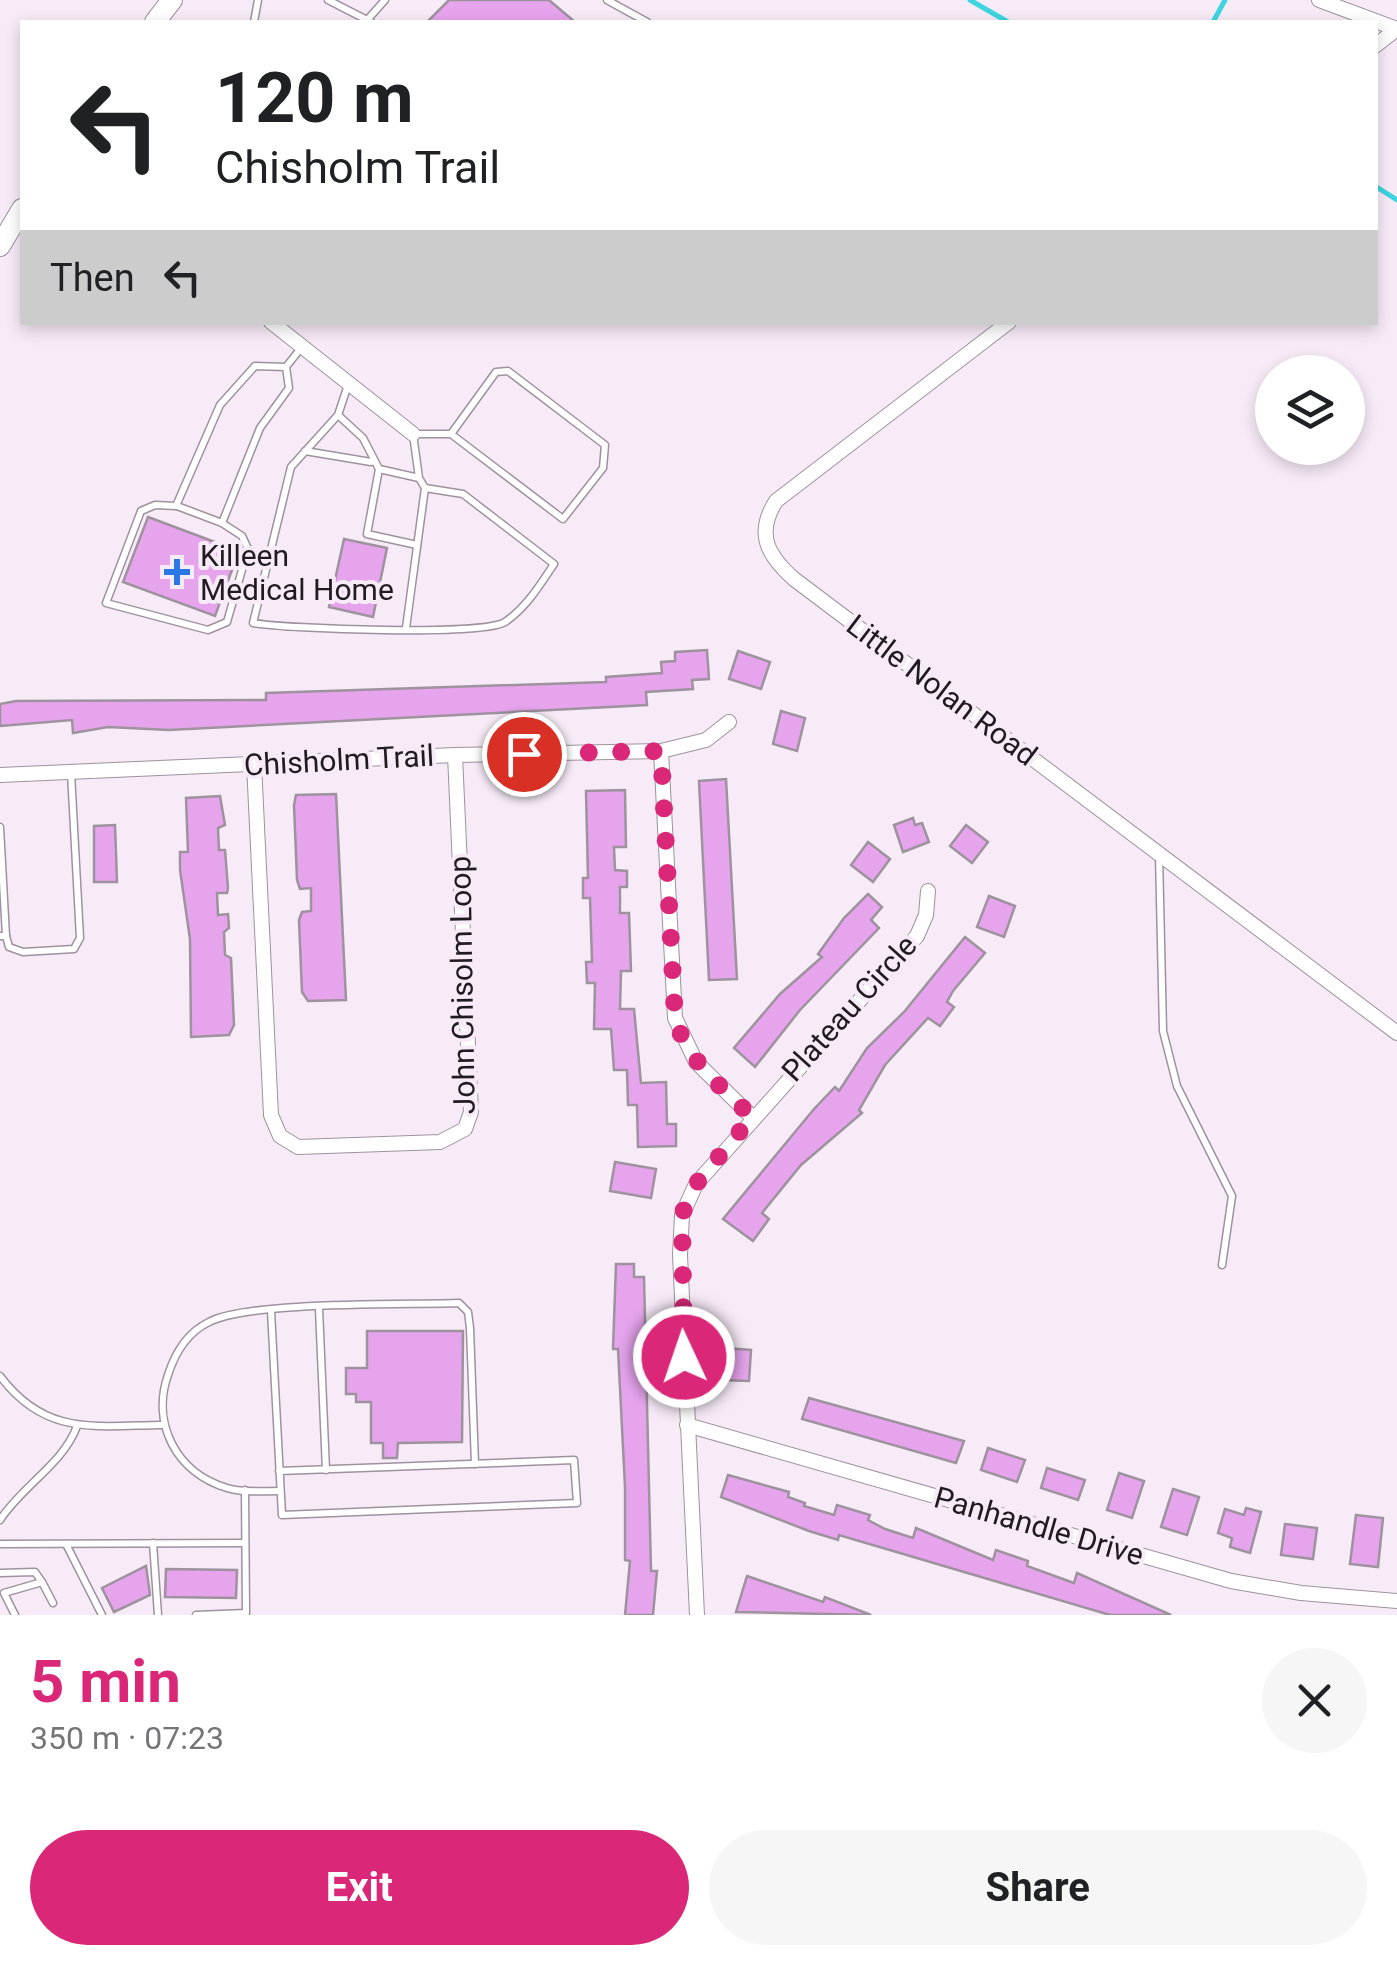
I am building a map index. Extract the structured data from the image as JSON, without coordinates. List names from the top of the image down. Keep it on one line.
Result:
{"streets":{"street":["Little Nolan Road","Chisholm Trail","John Chisolm Loop","Plateau Circle","Panhandle Drive"]},"crossings":[["Chisholm Trail","John Chisolm Loop"]],"places":{"health":["Killeen Medical Home"]},"page":{"turn":["120 m","Chisholm Trail"],"then":"Then","heading":["5 min","350 m · 07:23"],"buttons":["Exit","Share"]}}
